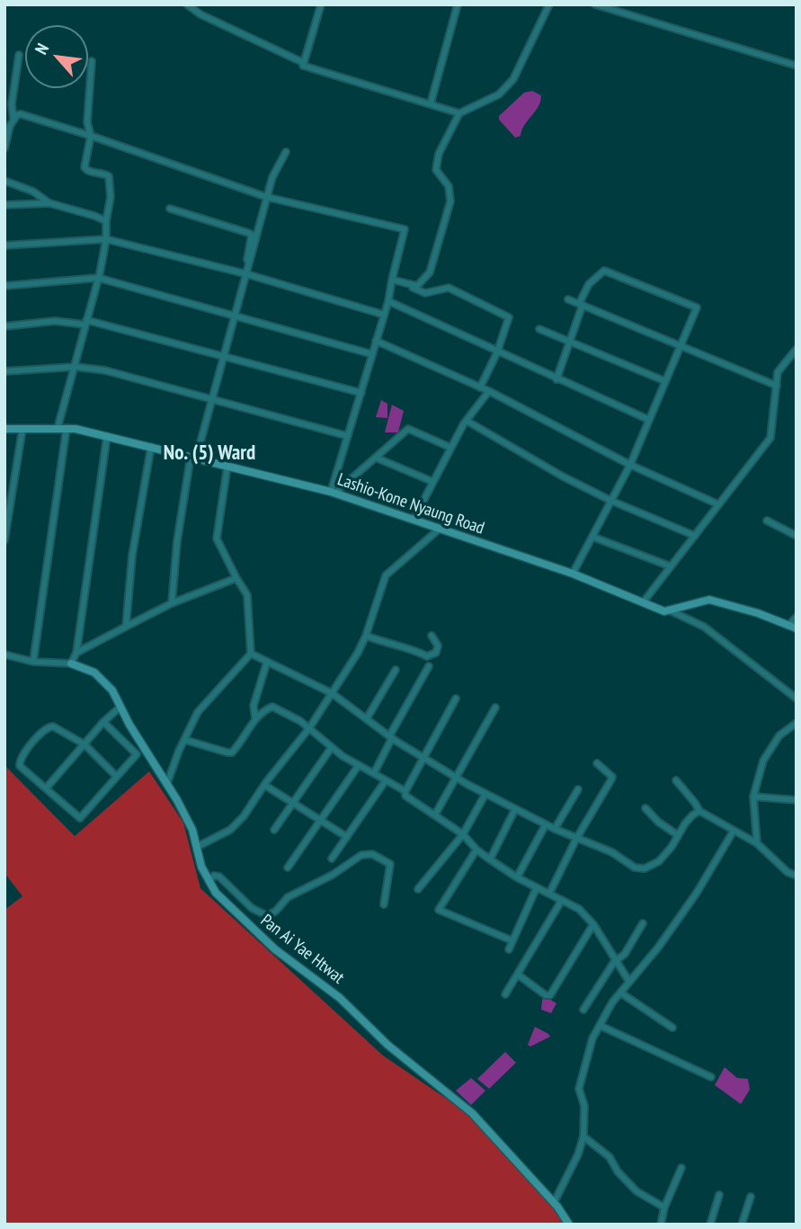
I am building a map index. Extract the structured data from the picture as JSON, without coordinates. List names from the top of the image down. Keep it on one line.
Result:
{"streets":{"main road":["Lashio-Kone Nyaung Road","Pan Ai Yae Htwat"]},"districts":["No. (5) Ward"],"north":"top left"}
